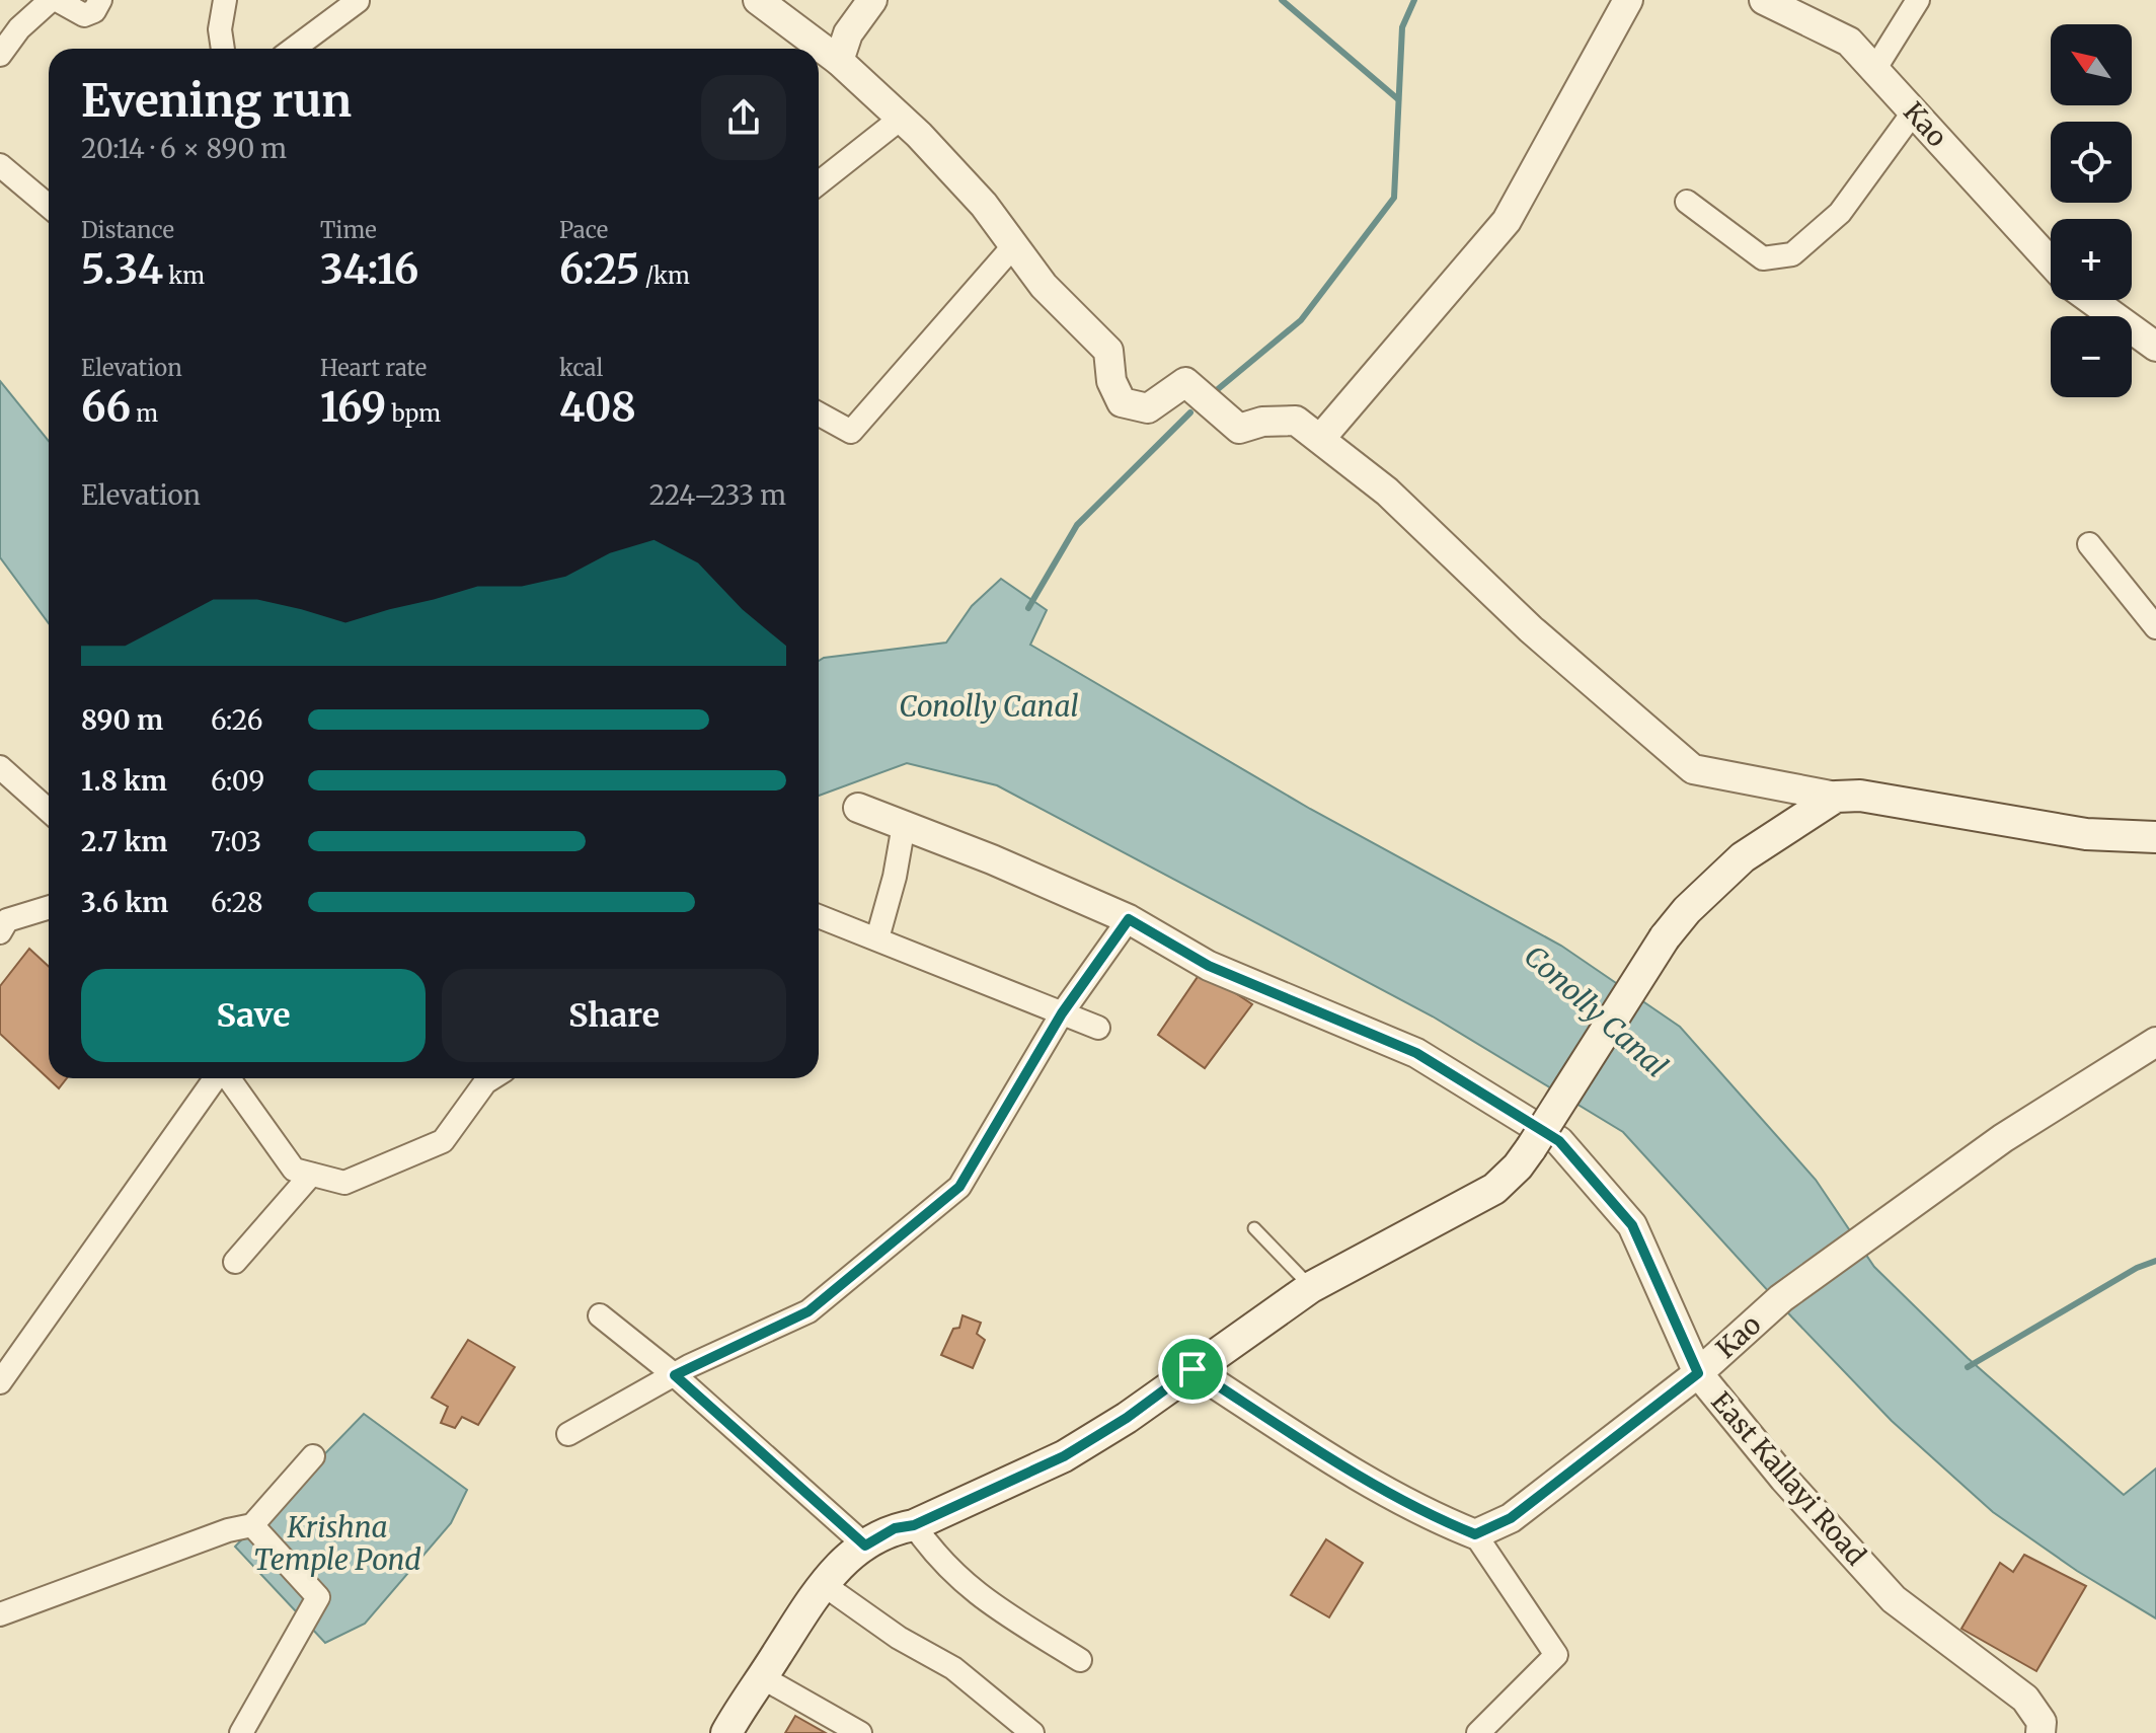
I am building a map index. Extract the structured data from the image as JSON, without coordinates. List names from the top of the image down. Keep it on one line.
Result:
{"streets":{"street":["Kao","East Kallayi Road"]},"crossings":[["Kao","East Kallayi Road"]],"water":["Conolly Canal","Krishna Temple Pond"],"north":"top left","page":{"map_buttons":["+","−"],"heading":["Evening run","20:14 · 6 × 890 m"],"stats":[["Distance","5.34 km"],["Time","34:16"],["Pace","6:25 /km"],["Elevation","66 m"],["Heart rate","169 bpm"],["kcal","408"]],"chart":["Elevation","224–233 m"],"list":[{"name":"890 m","note":"6:26"},{"name":"1.8 km","note":"6:09"},{"name":"2.7 km","note":"7:03"},{"name":"3.6 km","note":"6:28"}],"buttons":["Save","Share"]}}
